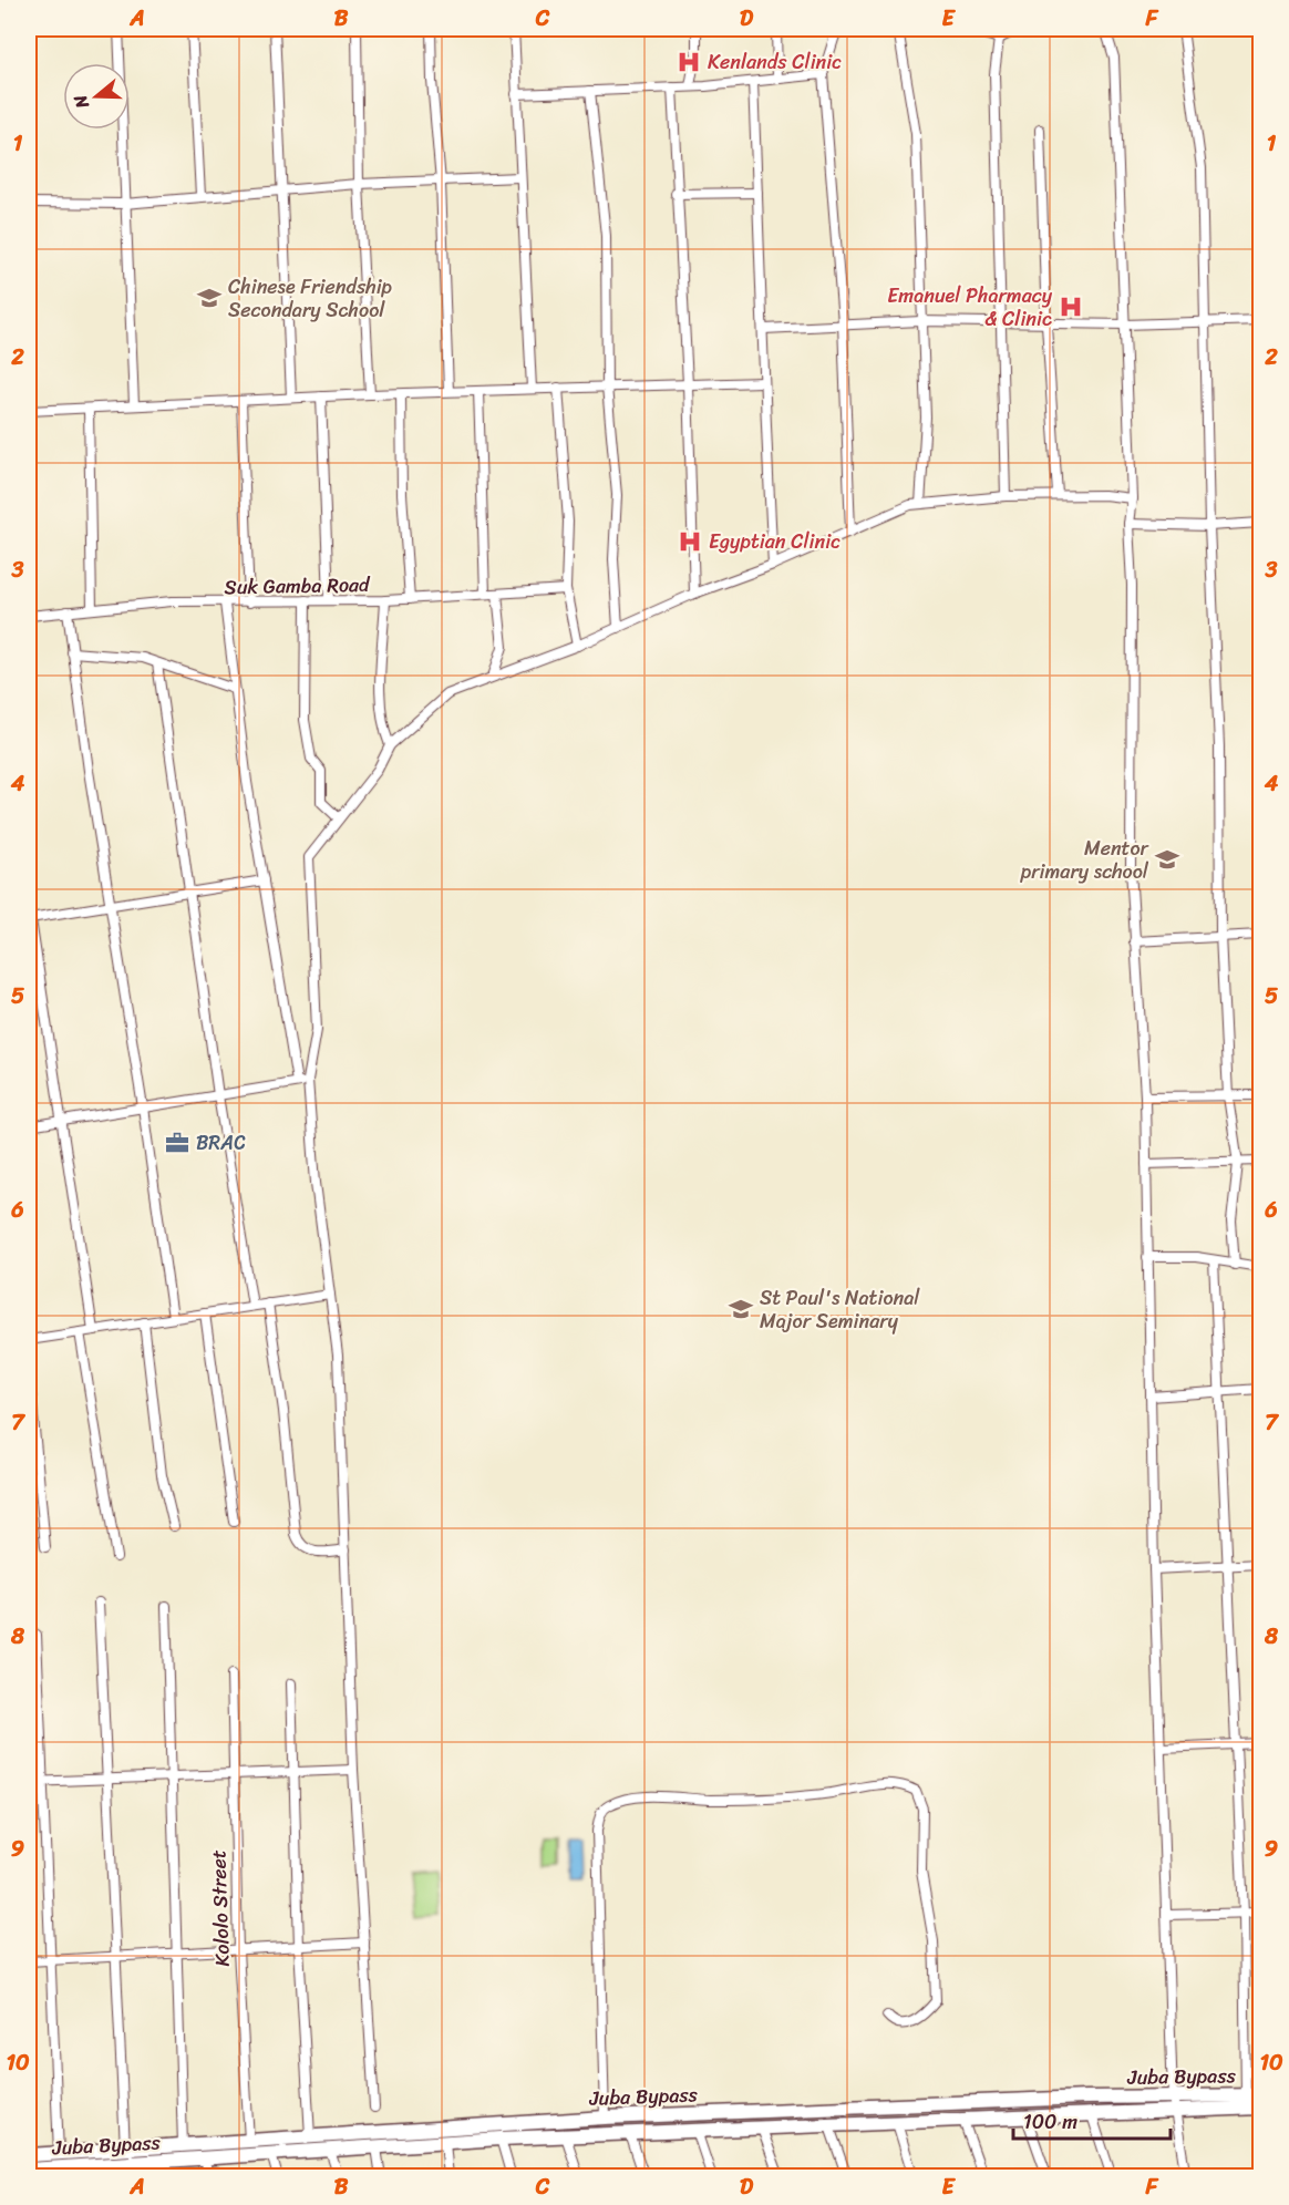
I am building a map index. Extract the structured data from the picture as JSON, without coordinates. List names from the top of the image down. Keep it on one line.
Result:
{"streets":{"main road":["Juba Bypass"],"street":["Suk Gamba Road","Kololo Street"]},"crossings":[["Kololo Street","Juba Bypass"]],"places":{"hospital":["Kenlands Clinic","Emanuel Pharmacy & Clinic","Egyptian Clinic"],"school or university":["Chinese Friendship Secondary School","Mentor primary school","St Paul's National Major Seminary"],"office":["BRAC"]},"scale_bar":"100 m","north":"left","grid":{"columns":["A","B","C","D","E","F"],"rows":["1","2","3","4","5","6","7","8","9","10"]}}
